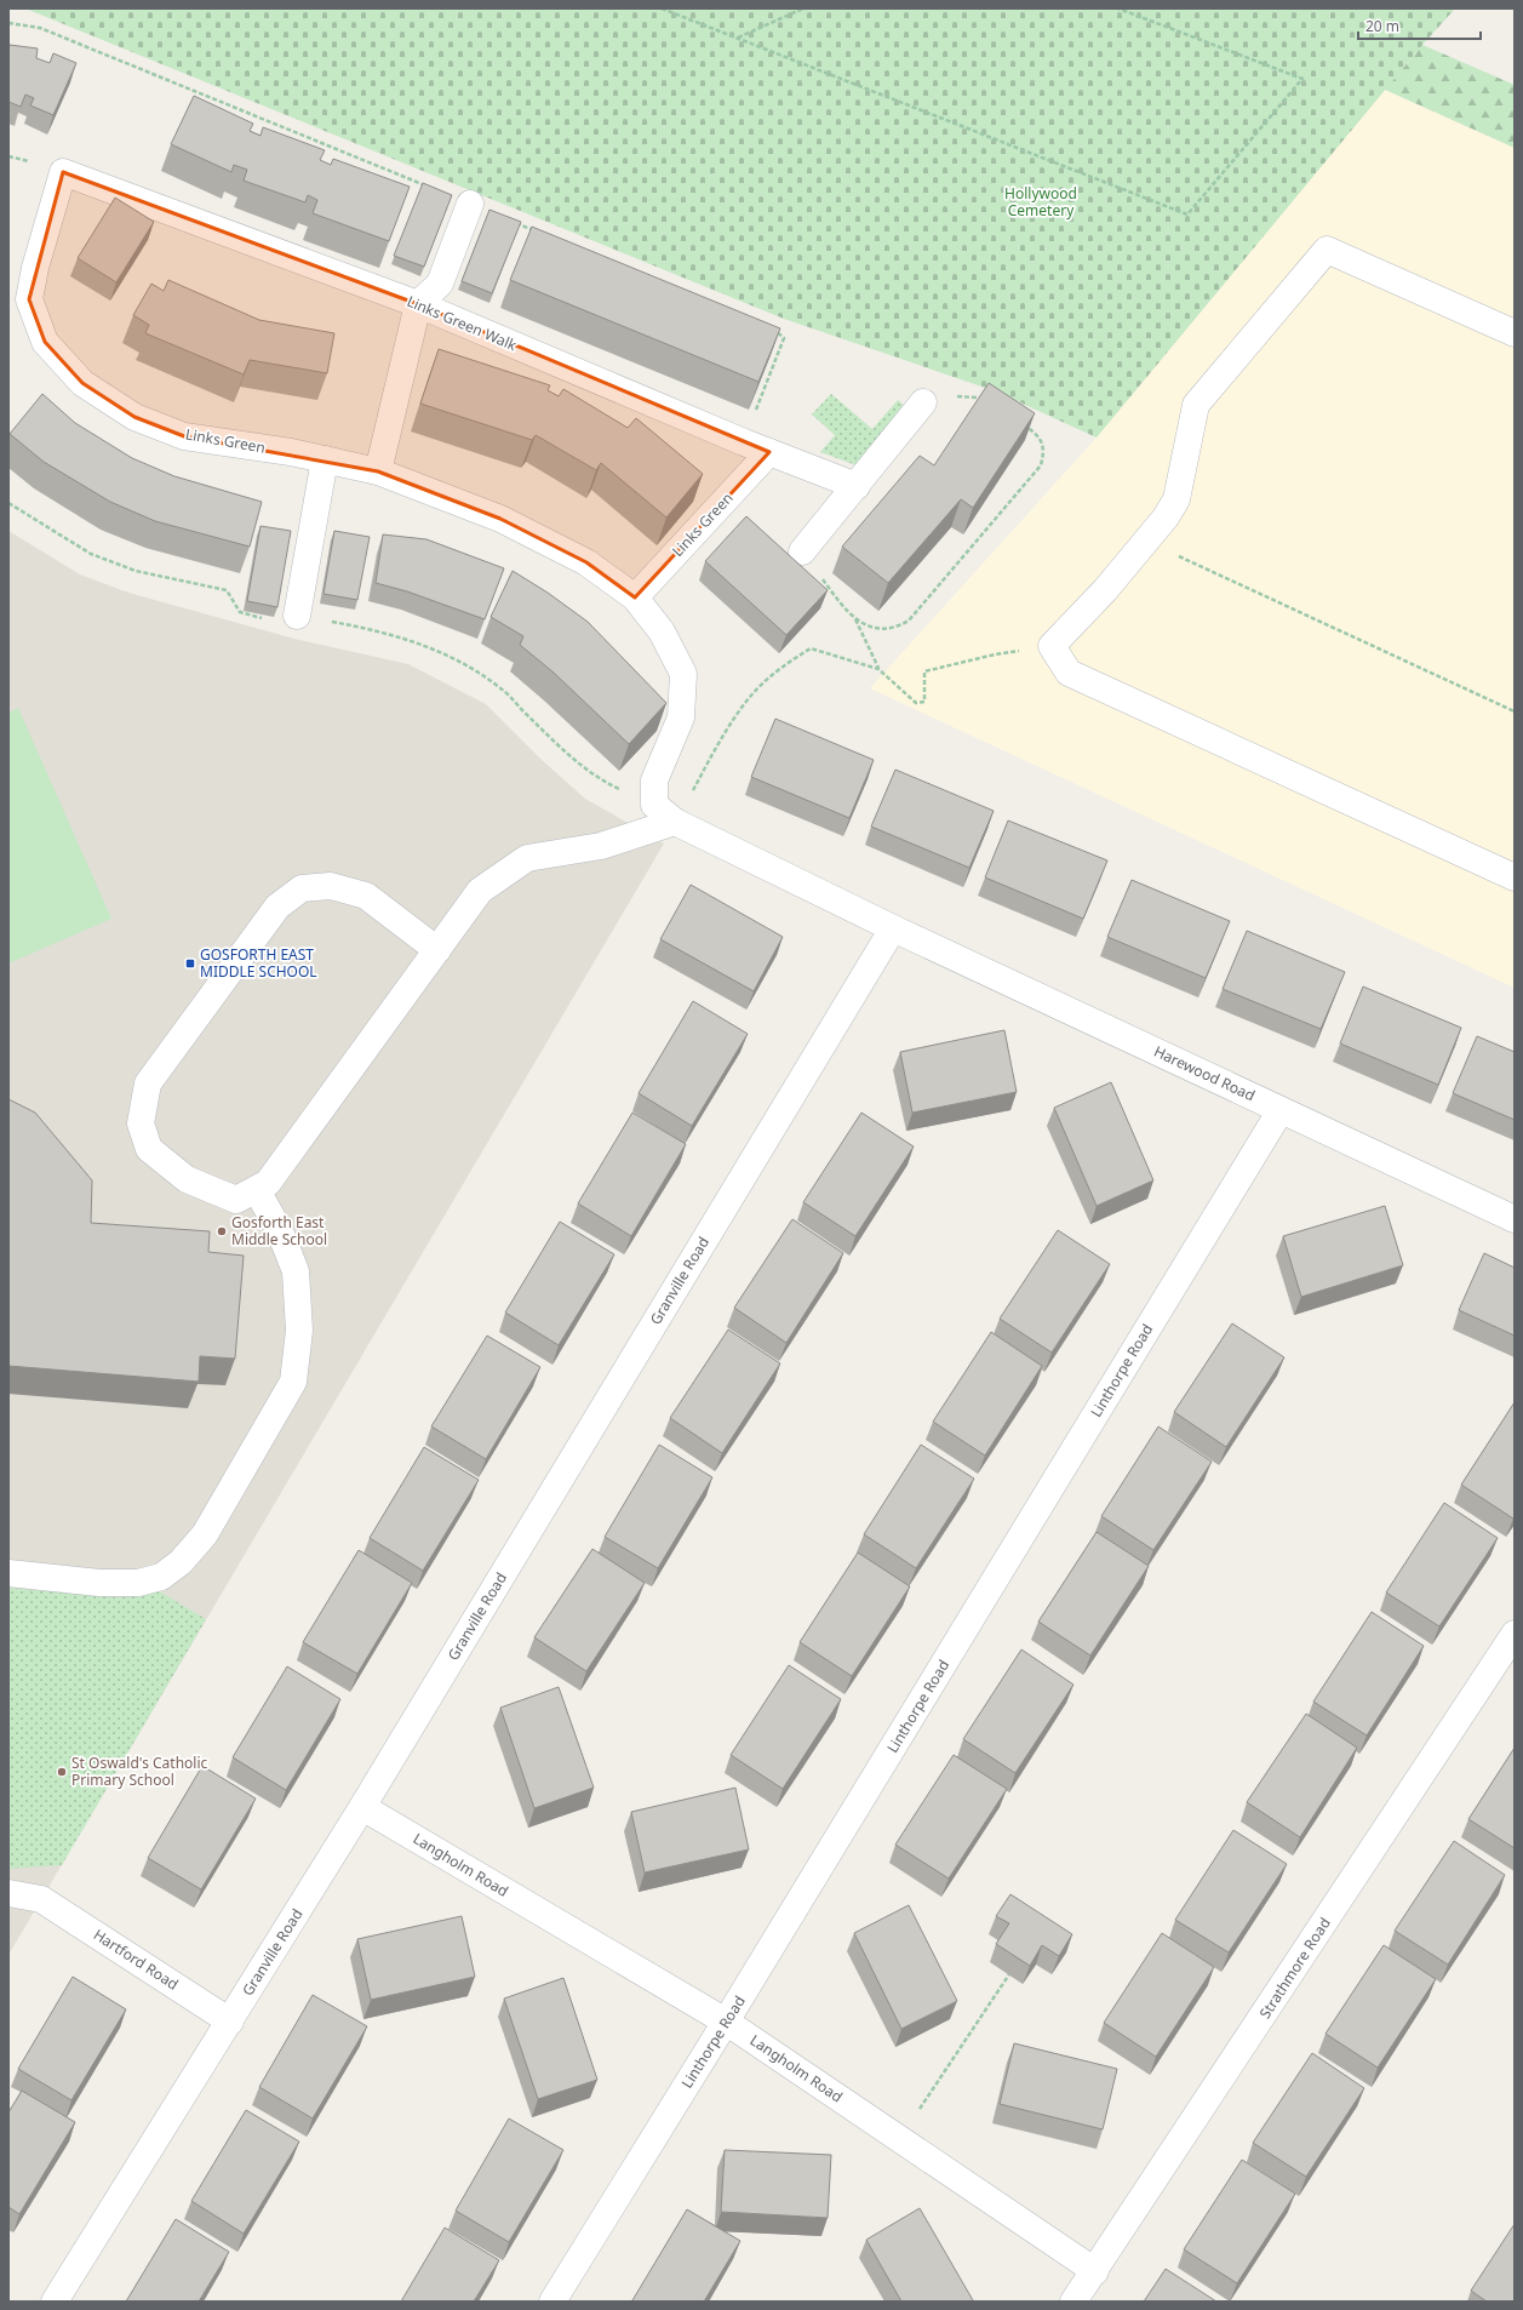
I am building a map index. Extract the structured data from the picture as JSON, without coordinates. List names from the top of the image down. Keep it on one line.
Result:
{"streets":{"street":["Links Green Walk","Links Green","Harewood Road","Granville Road","Linthorpe Road","Langholm Road","Hartford Road","Strathmore Road"]},"crossings":[["Links Green Walk","Links Green"],["Links Green","Harewood Road"],["Harewood Road","Granville Road"],["Harewood Road","Linthorpe Road"],["Granville Road","Langholm Road"],["Granville Road","Hartford Road"],["Linthorpe Road","Langholm Road"],["Langholm Road","Strathmore Road"]],"parks":["Hollywood Cemetery"],"places":{"transit":["GOSFORTH EAST MIDDLE SCHOOL"],"other":["Gosforth East Middle School","St Oswald's Catholic Primary School"]},"scale_bar":"20 m"}
